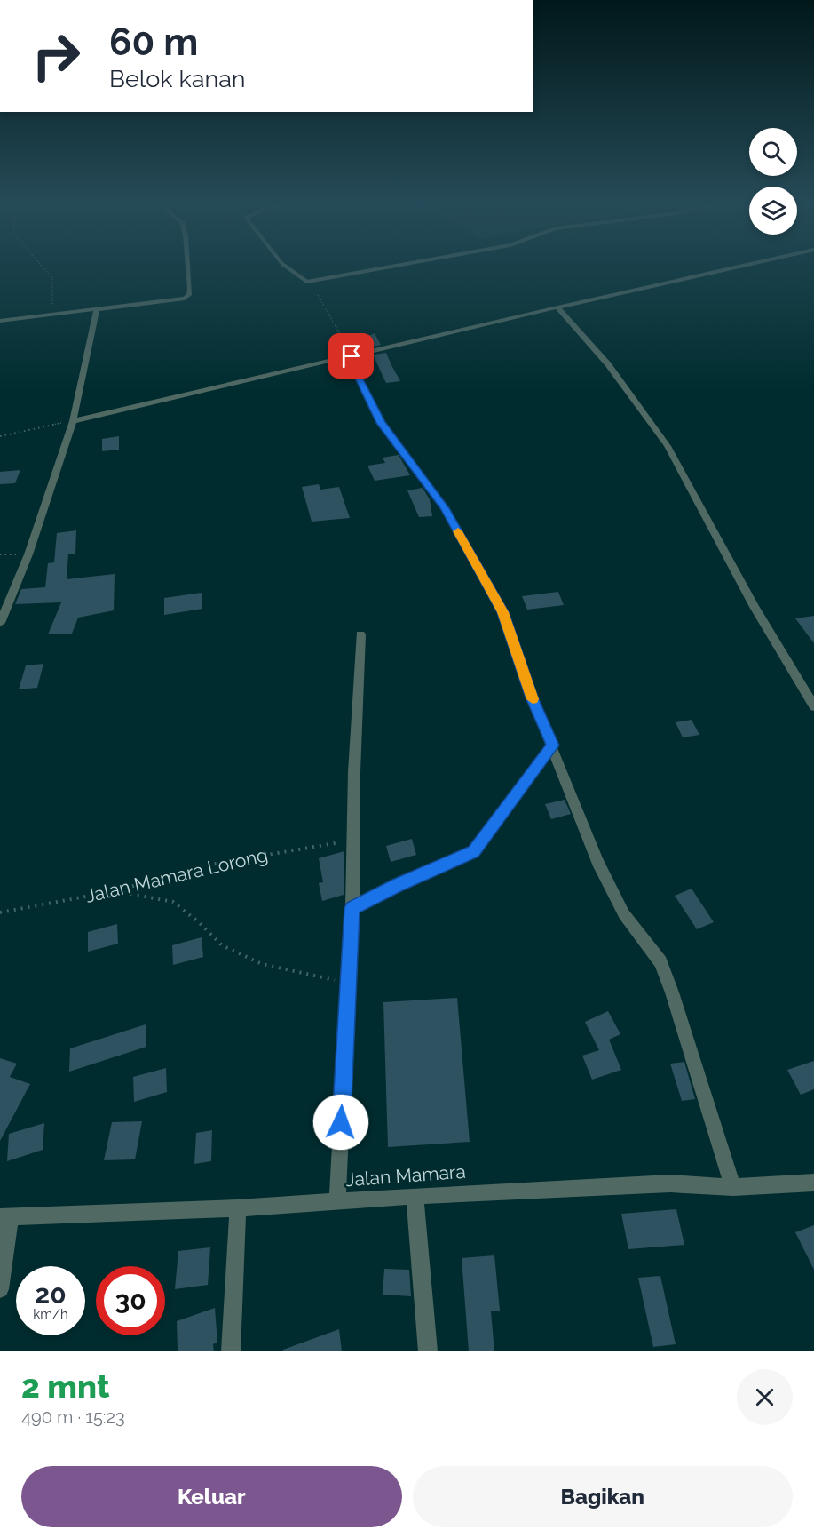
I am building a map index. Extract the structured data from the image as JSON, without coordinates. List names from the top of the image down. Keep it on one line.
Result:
{"streets":{"street":["Jalan Mamara"],"path":["Jalan Mamara Lorong"]},"page":{"turn":["60 m","Belok kanan"],"speed":"20 km/h","limit":"30","heading":["2 mnt","490 m · 15:23"],"buttons":["Keluar","Bagikan"]}}
